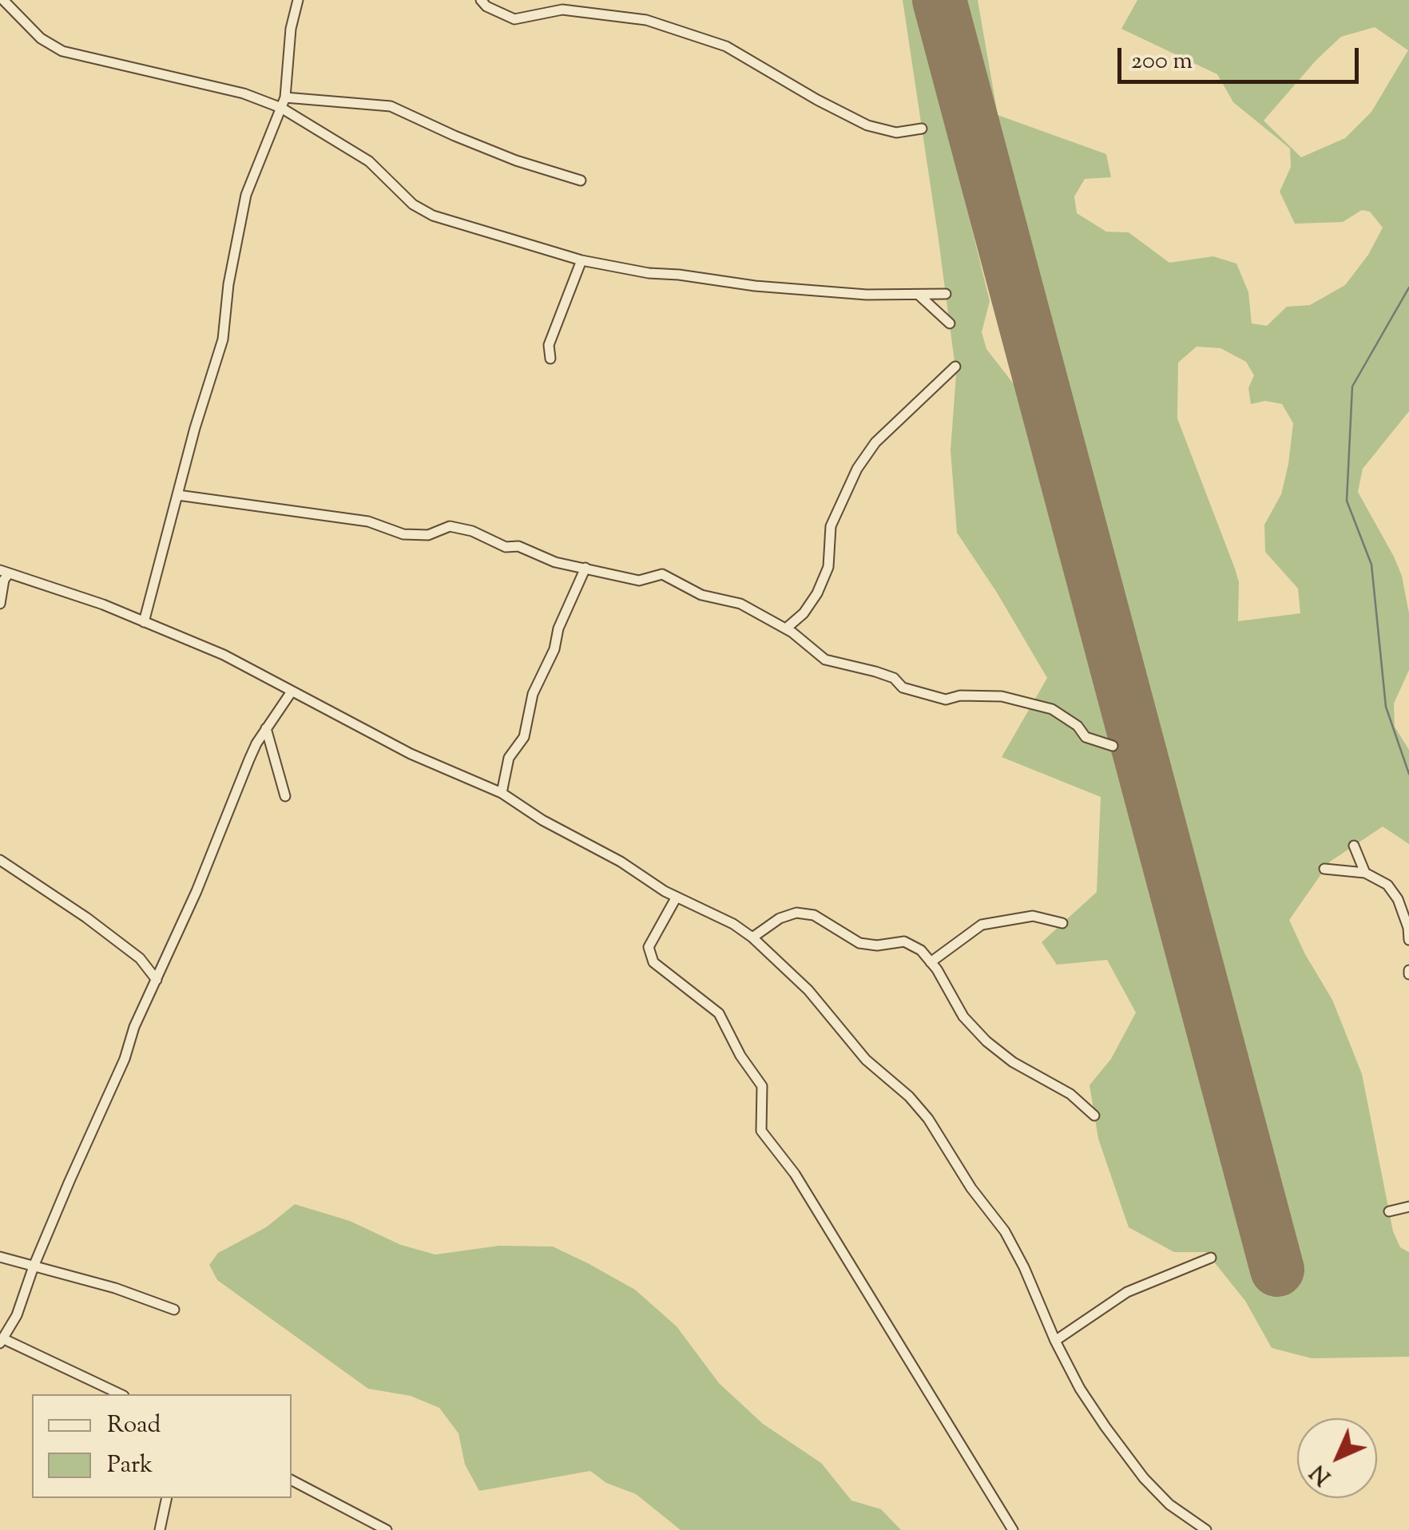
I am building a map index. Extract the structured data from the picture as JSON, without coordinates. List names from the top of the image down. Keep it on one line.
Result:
{"legend":["Road","Park"],"scale_bar":"200 m","north":"bottom left"}
